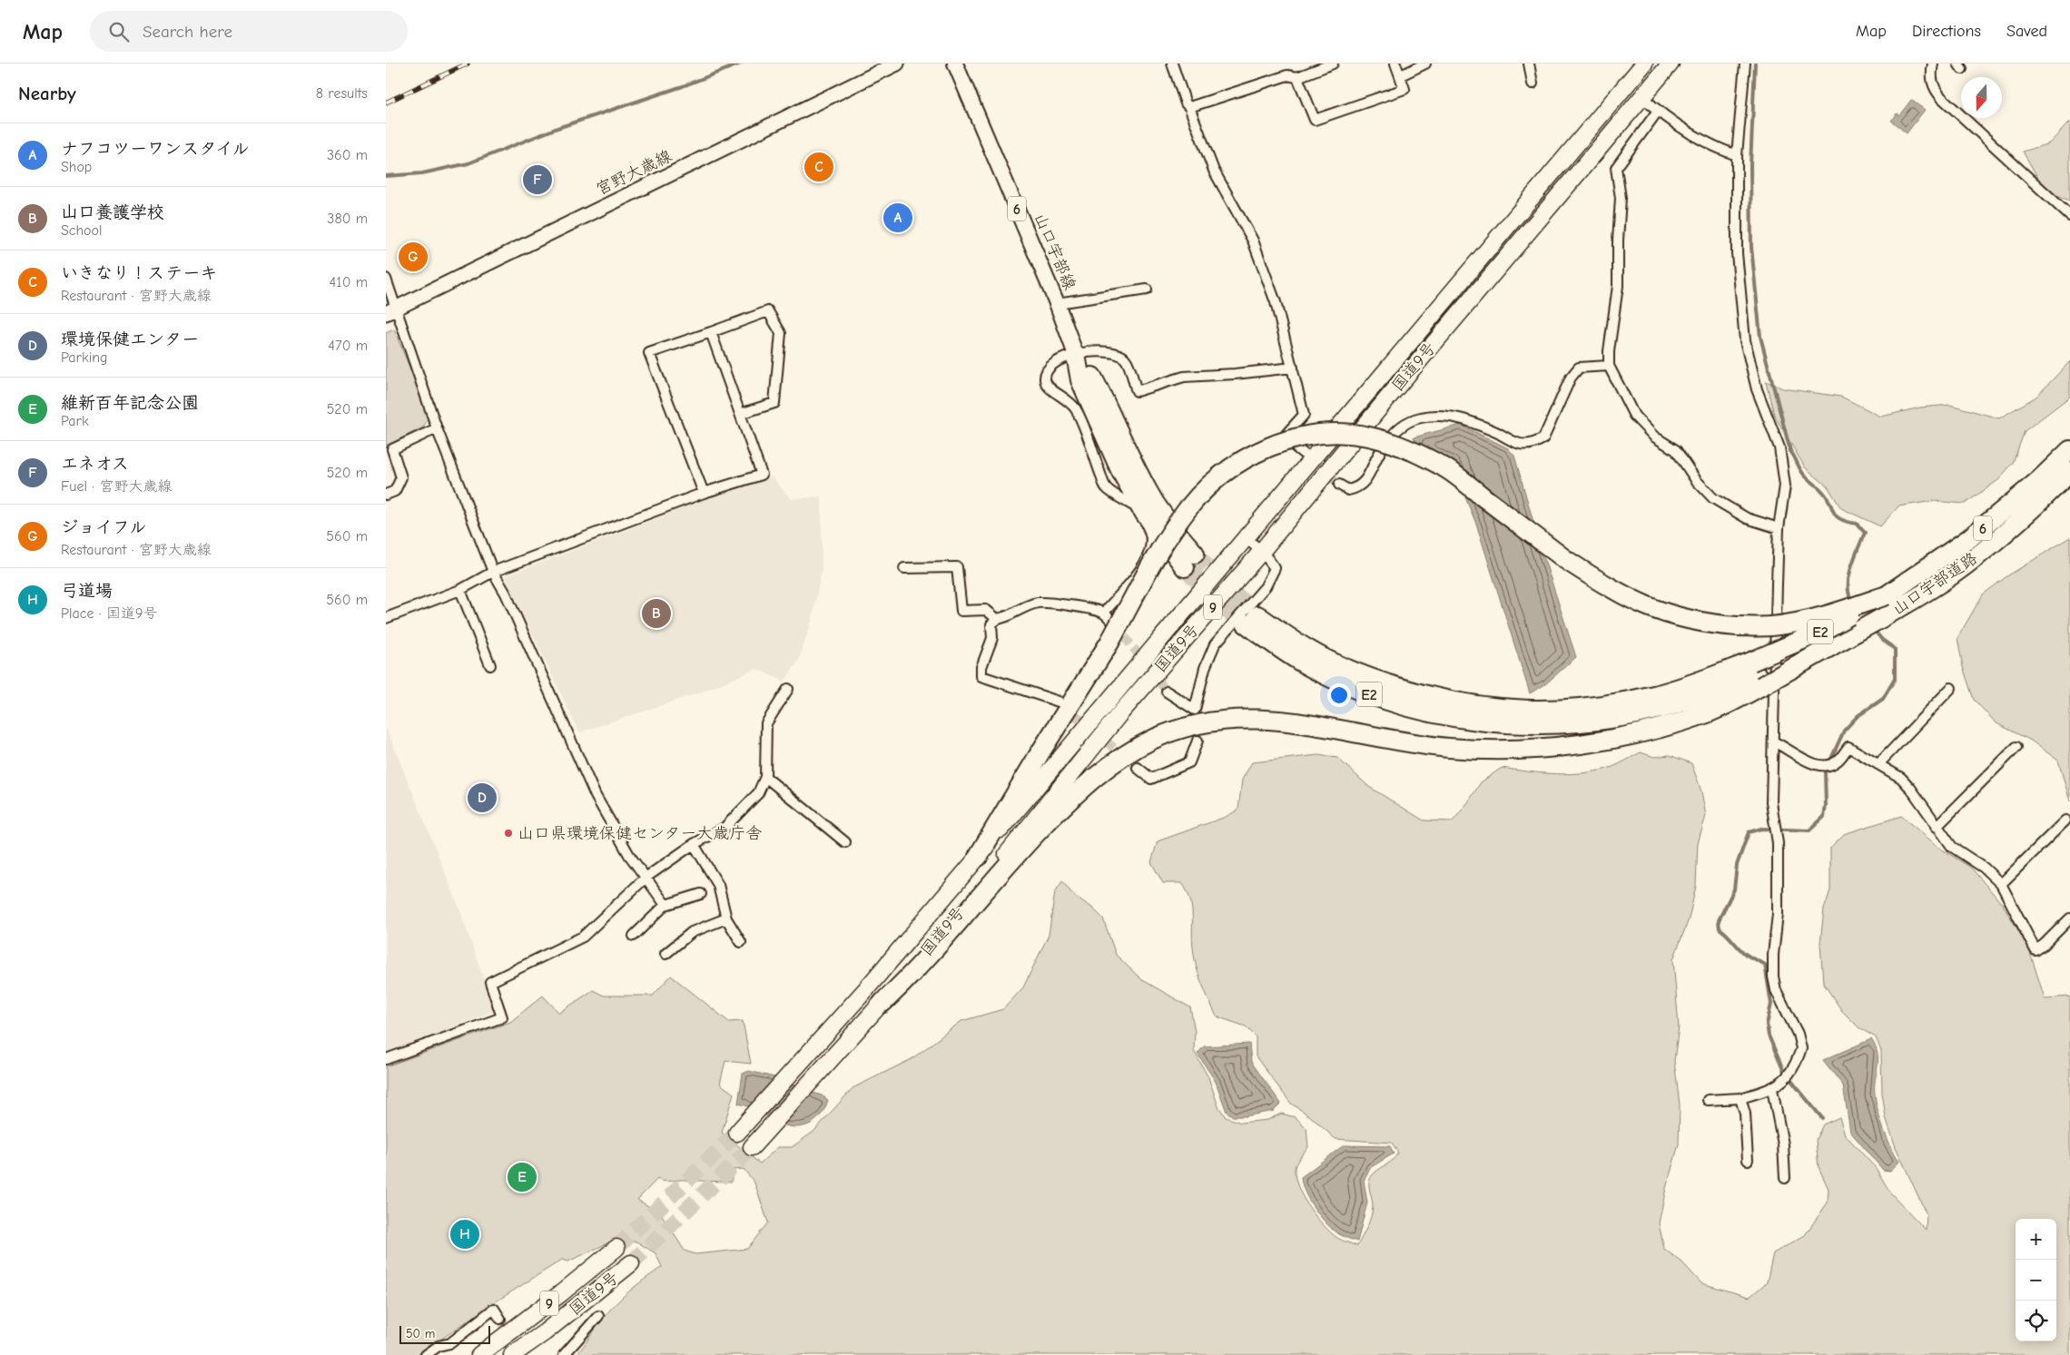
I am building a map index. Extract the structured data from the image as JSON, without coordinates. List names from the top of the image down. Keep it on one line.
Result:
{"streets":{"highway":["6","国道9号","山口宇部道路","9","E2"],"main road":["宮野大歳線","山口宇部線"]},"crossings":[["山口宇部道路","E2"]],"places":["山口県環境保健センター大歳庁舎"],"scale_bar":"50 m","north":"bottom","page":{"header":"Map","search":"Search here","nav":["Map","Directions","Saved"],"heading":["Nearby","8 results"],"list":[{"mark":"A","name":"ナフコツーワンスタイル","note":"Shop","value":"360 m"},{"mark":"B","name":"山口養護学校","note":"School","value":"380 m"},{"mark":"C","name":"いきなり！ステーキ","note":"Restaurant · 宮野大歳線","value":"410 m"},{"mark":"D","name":"環境保健エンター","note":"Parking","value":"470 m"},{"mark":"E","name":"維新百年記念公園","note":"Park","value":"520 m"},{"mark":"F","name":"エネオス","note":"Fuel · 宮野大歳線","value":"520 m"},{"mark":"G","name":"ジョイフル","note":"Restaurant · 宮野大歳線","value":"560 m"},{"mark":"H","name":"弓道場","note":"Place · 国道9号","value":"560 m"}],"pins":["C","F","A","G","B","D","E","H"],"map_buttons":["+","−"],"scale":"50 m"}}
